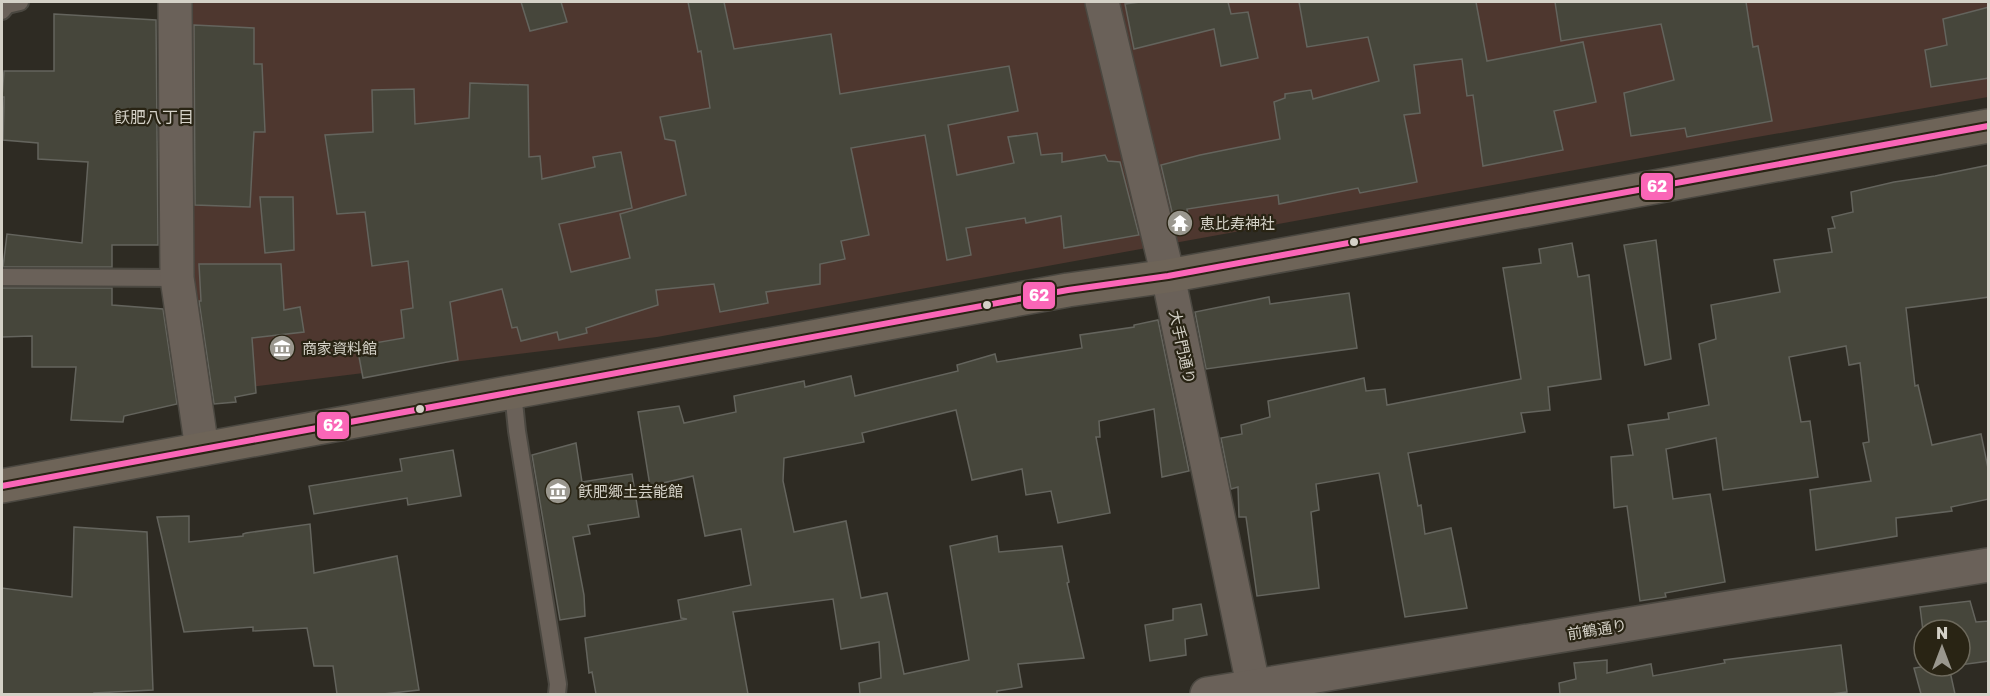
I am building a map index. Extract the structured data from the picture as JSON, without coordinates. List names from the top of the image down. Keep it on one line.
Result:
{"streets":{"street":["大手門通り","前鶴通り"]},"crossings":[["大手門通り","前鶴通り"]],"districts":["飫肥八丁目"],"places":{"temple":["恵比寿神社"],"museum":["商家資料館","飫肥郷土芸能館"]},"lines":["transit line 62"],"north":"top"}
